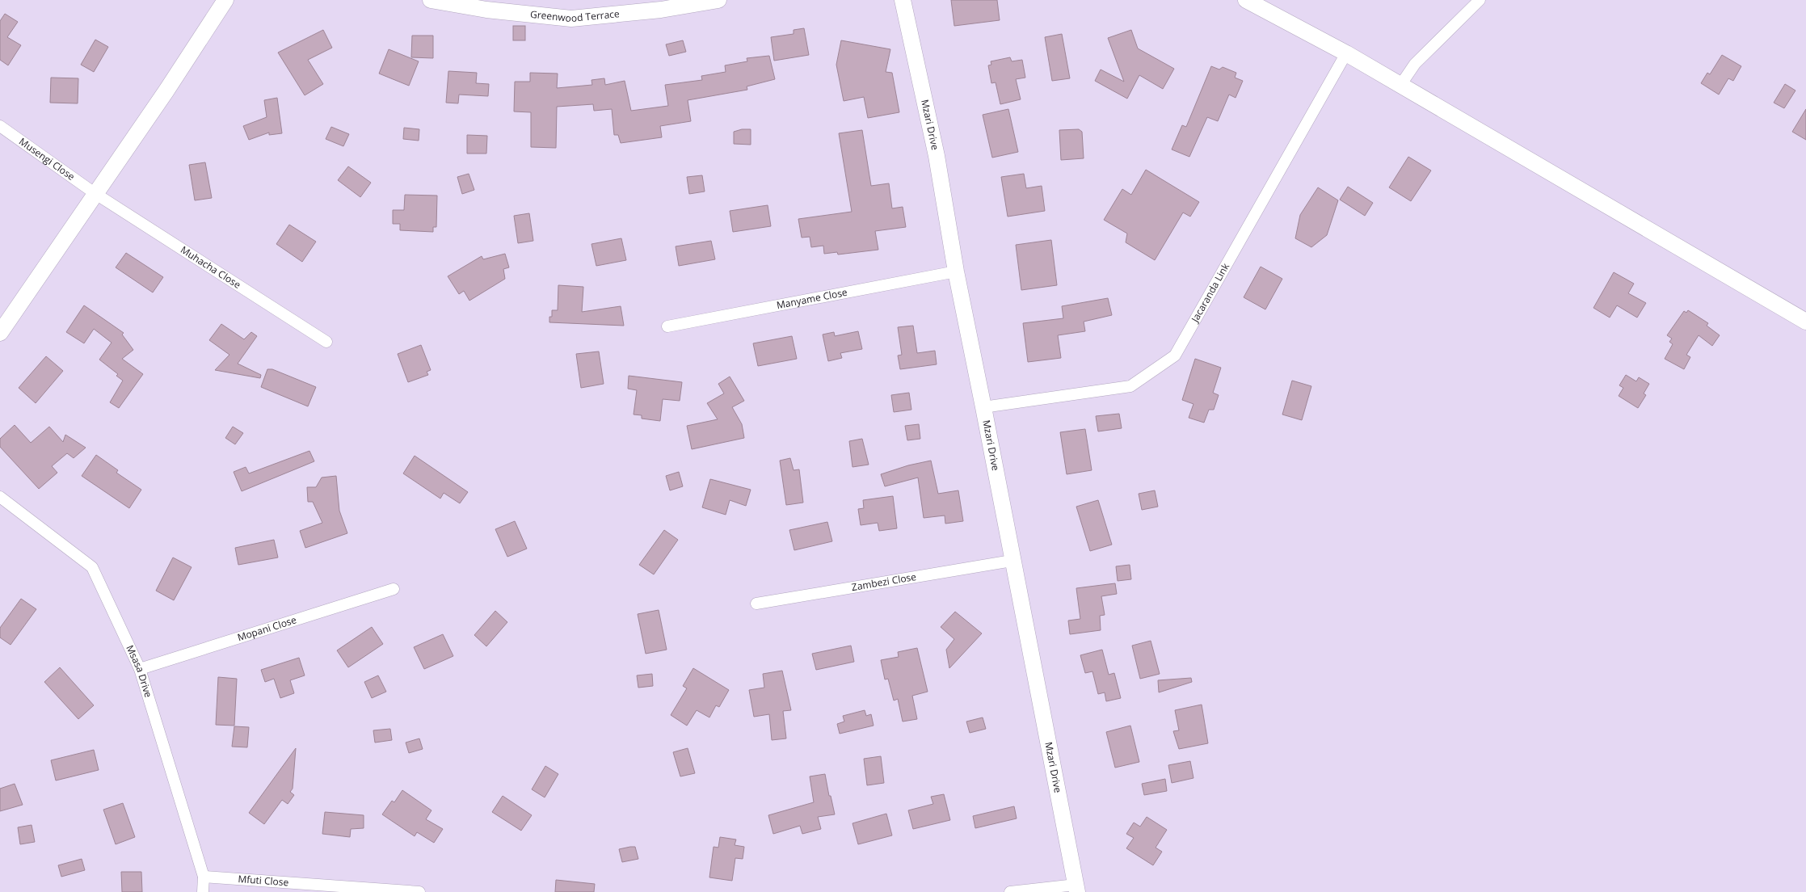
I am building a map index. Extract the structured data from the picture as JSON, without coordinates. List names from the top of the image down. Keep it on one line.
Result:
{"streets":{"street":["Greenwood Terrace","Mzari Drive","Musengi Close","Muhacha Close","Jacaranda Link","Manyame Close","Zambezi Close","Mopani Close","Msasa Drive","Mfuti Close"]},"crossings":[["Mzari Drive","Jacaranda Link"],["Mzari Drive","Manyame Close"],["Mzari Drive","Zambezi Close"],["Musengi Close","Muhacha Close"],["Mopani Close","Msasa Drive"],["Msasa Drive","Mfuti Close"]]}
